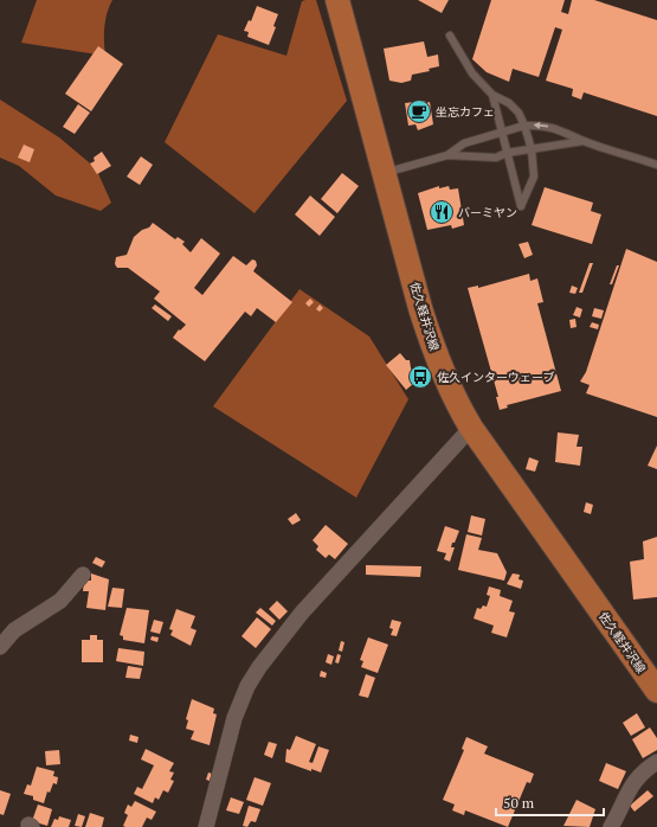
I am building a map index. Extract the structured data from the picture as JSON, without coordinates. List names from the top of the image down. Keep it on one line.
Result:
{"streets":{"main road":["佐久軽井沢線"]},"places":{"cafe":["坐忘カフェ"],"restaurant":["バーミヤン"],"bus stop":["佐久インターウェーブ"]},"scale_bar":"50 m"}
